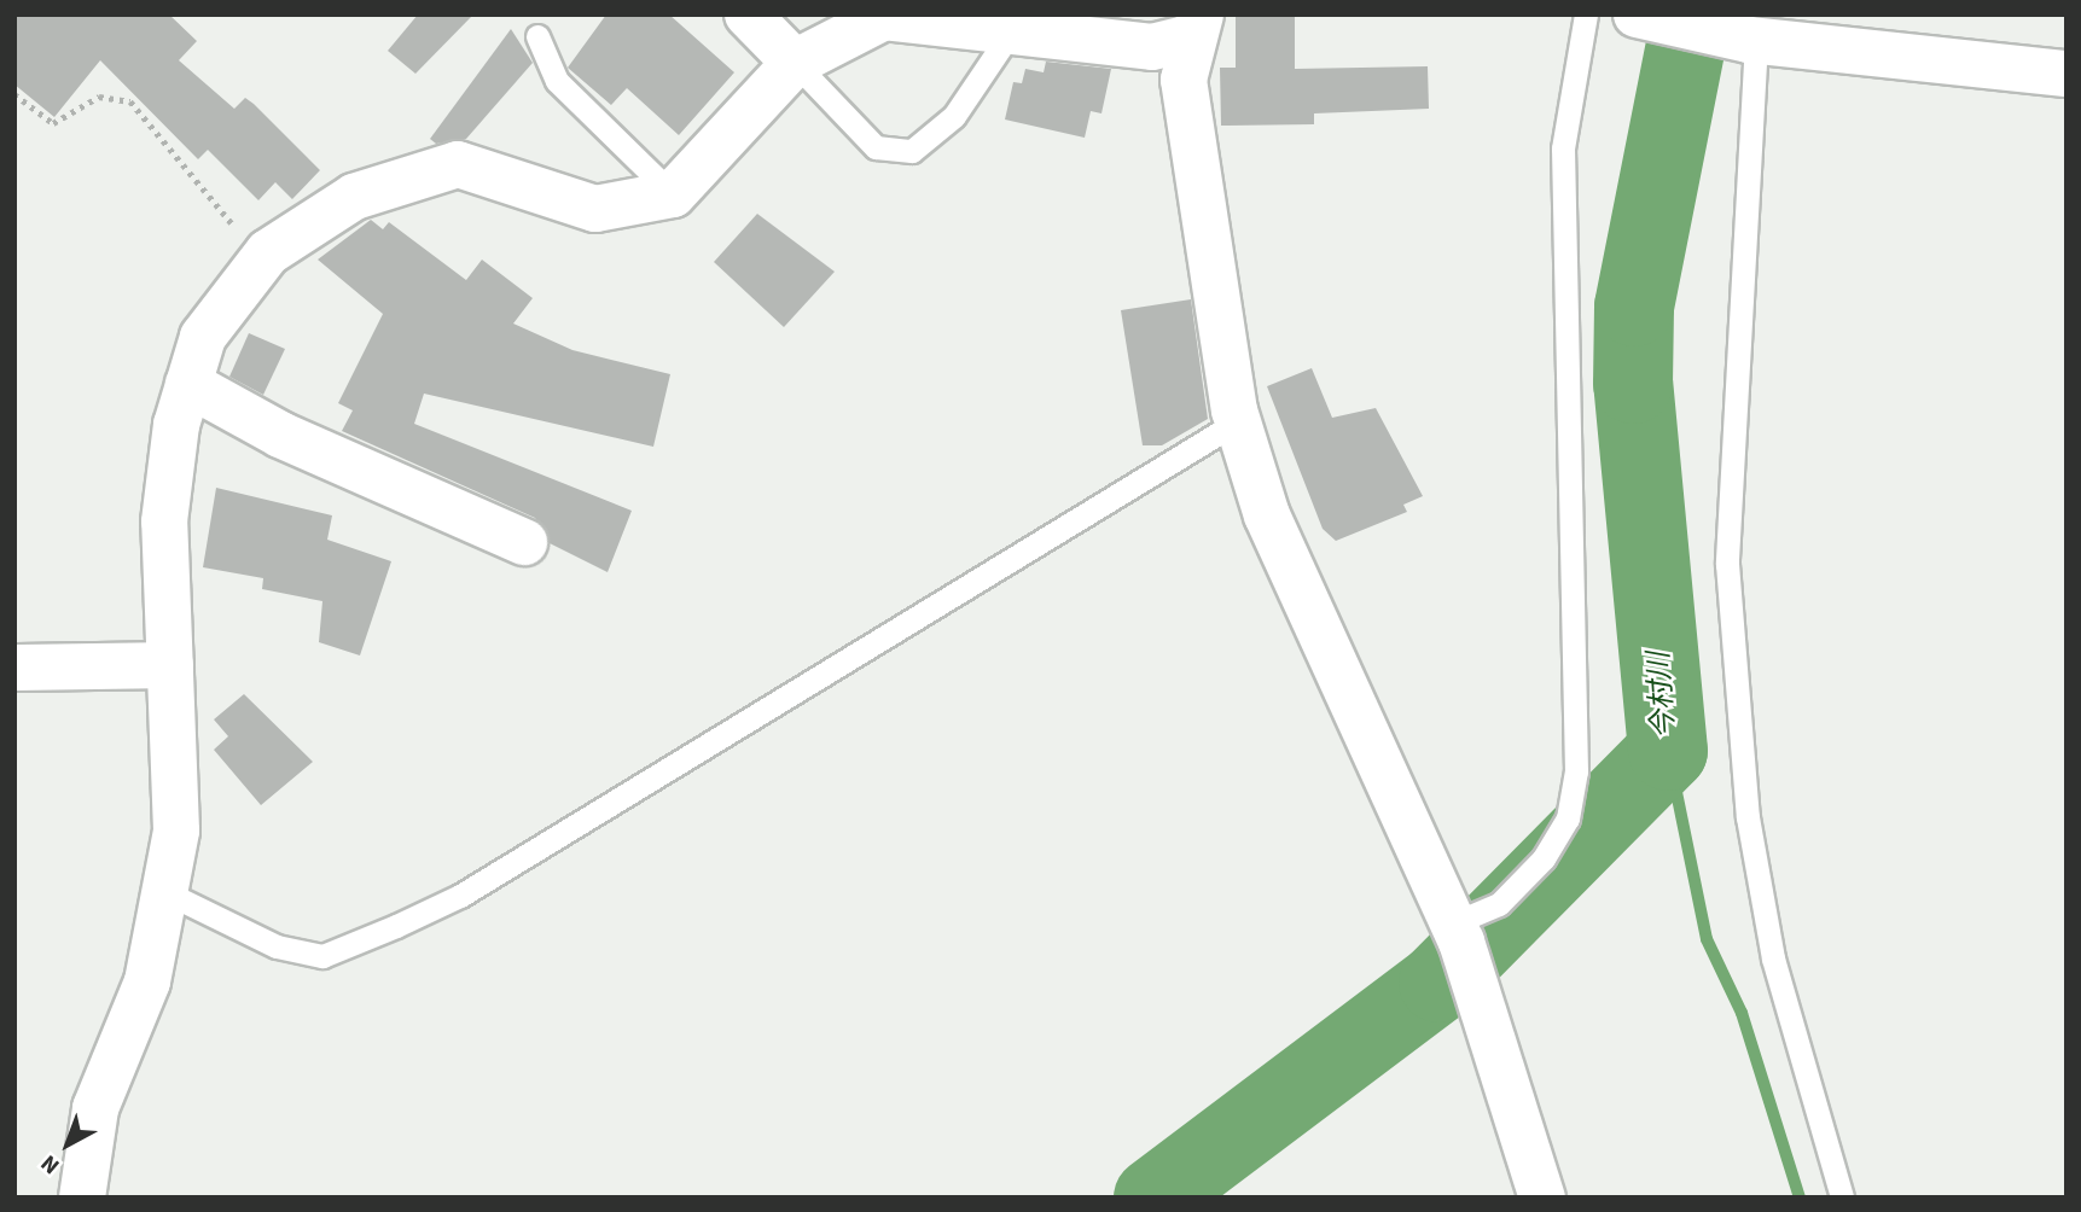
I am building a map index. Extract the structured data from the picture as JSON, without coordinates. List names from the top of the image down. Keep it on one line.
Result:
{"water":["今村川"],"north":"bottom left"}
